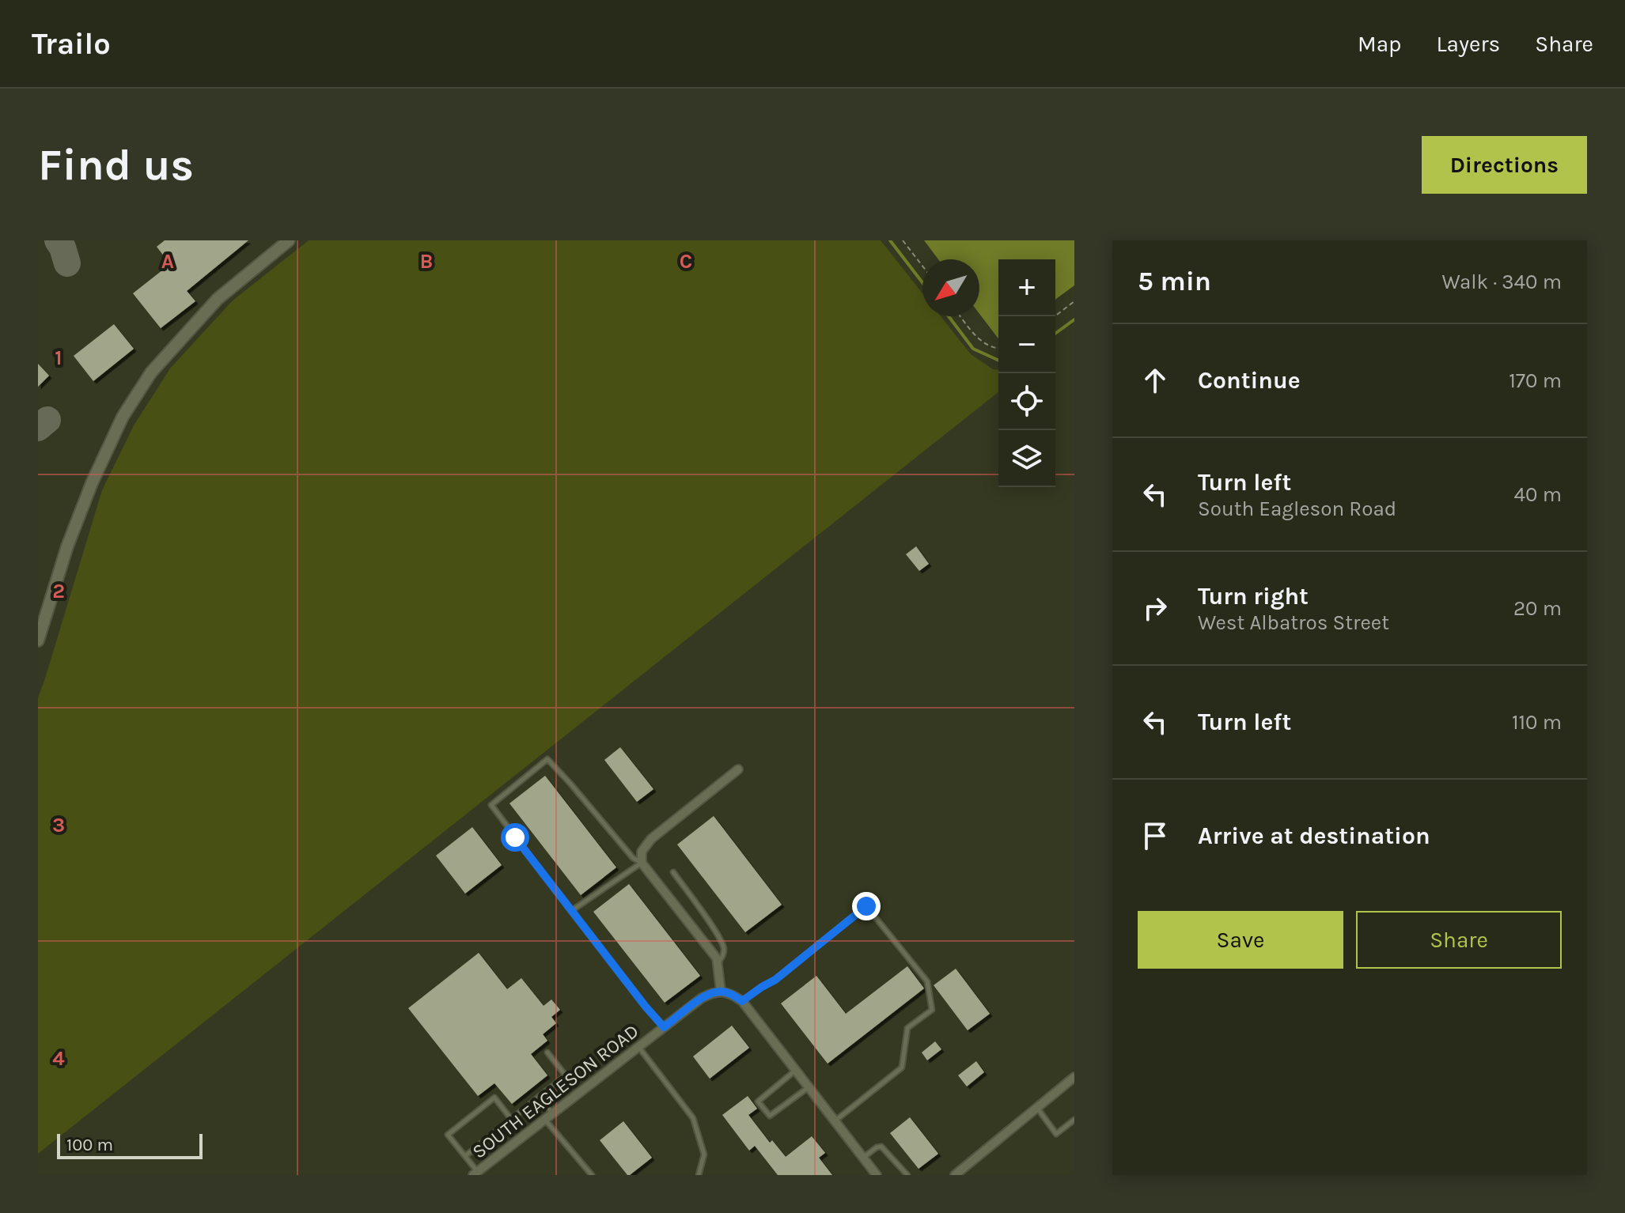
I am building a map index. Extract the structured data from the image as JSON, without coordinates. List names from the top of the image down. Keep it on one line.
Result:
{"streets":{"street":["SOUTH EAGLESON ROAD"]},"scale_bar":"100 m","north":"bottom left","page":{"header":"Trailo","nav":["Map","Layers","Share"],"buttons":["Directions",["Save","Share"]],"title":"Find us","heading":["5 min","Walk · 340 m"],"map_buttons":["+","−"],"list":[["Continue","170 m"],["Turn left","South Eagleson Road","40 m"],["Turn right","West Albatros Street","20 m"],["Turn left","110 m"],"Arrive at destination"],"scale":"100 m"},"grid":{"columns":["A","B","C"],"rows":["1","2","3","4"]}}
